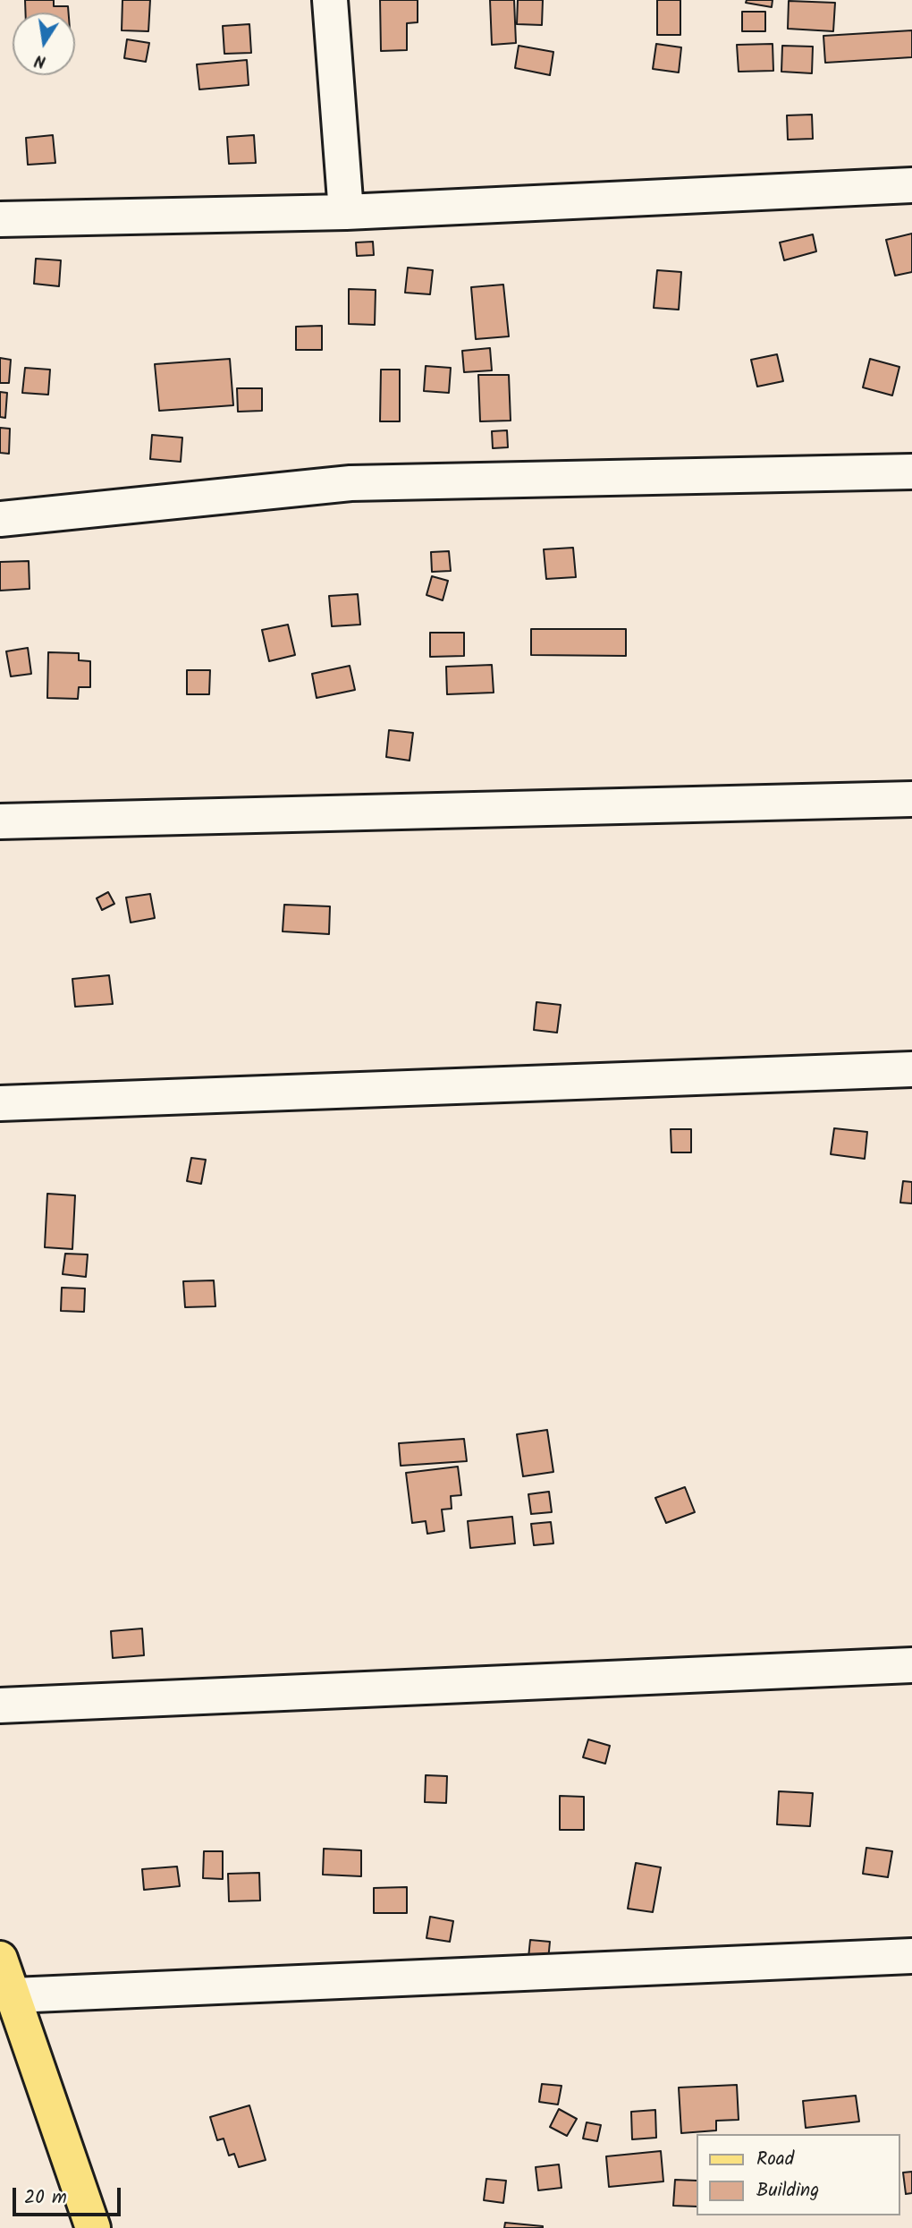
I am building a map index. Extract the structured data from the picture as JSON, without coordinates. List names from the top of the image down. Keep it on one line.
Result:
{"legend":["Road","Building"],"scale_bar":"20 m","north":"bottom"}
